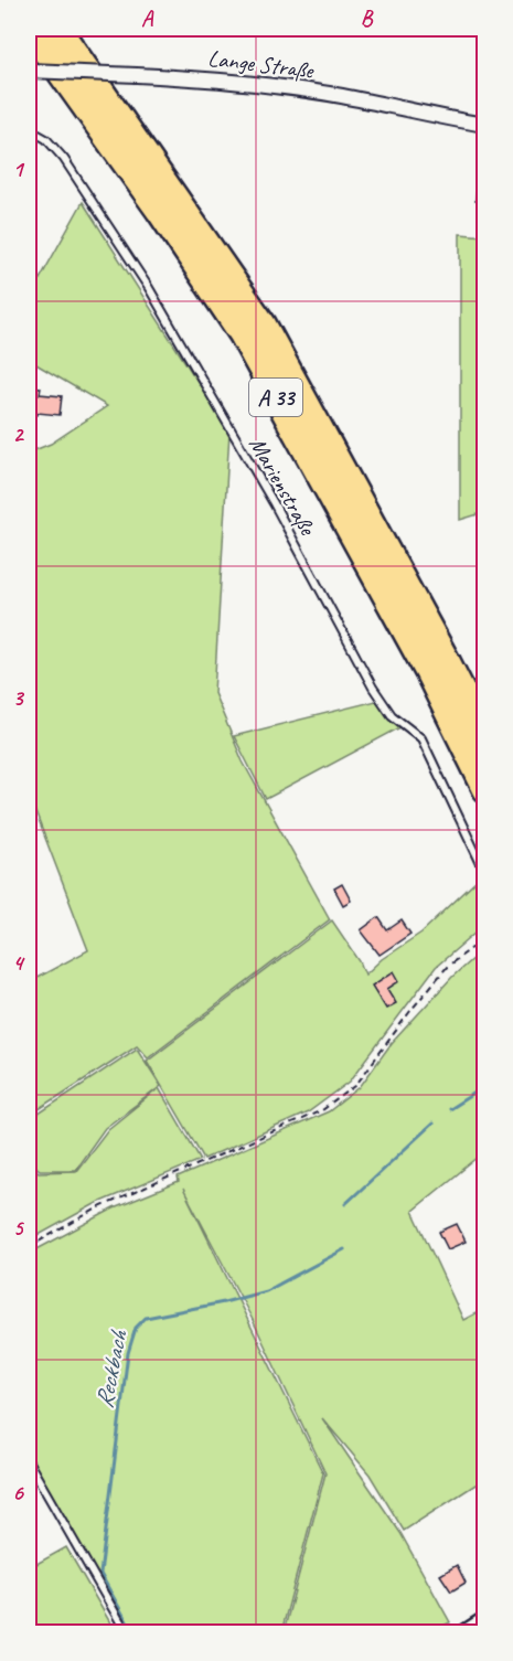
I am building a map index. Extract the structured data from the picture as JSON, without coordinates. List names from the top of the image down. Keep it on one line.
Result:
{"streets":{"highway":["A 33"],"street":["Lange Straße"],"lane":["Marienstraße"]},"water":["Reckbach"],"grid":{"columns":["A","B"],"rows":["1","2","3","4","5","6"]}}
